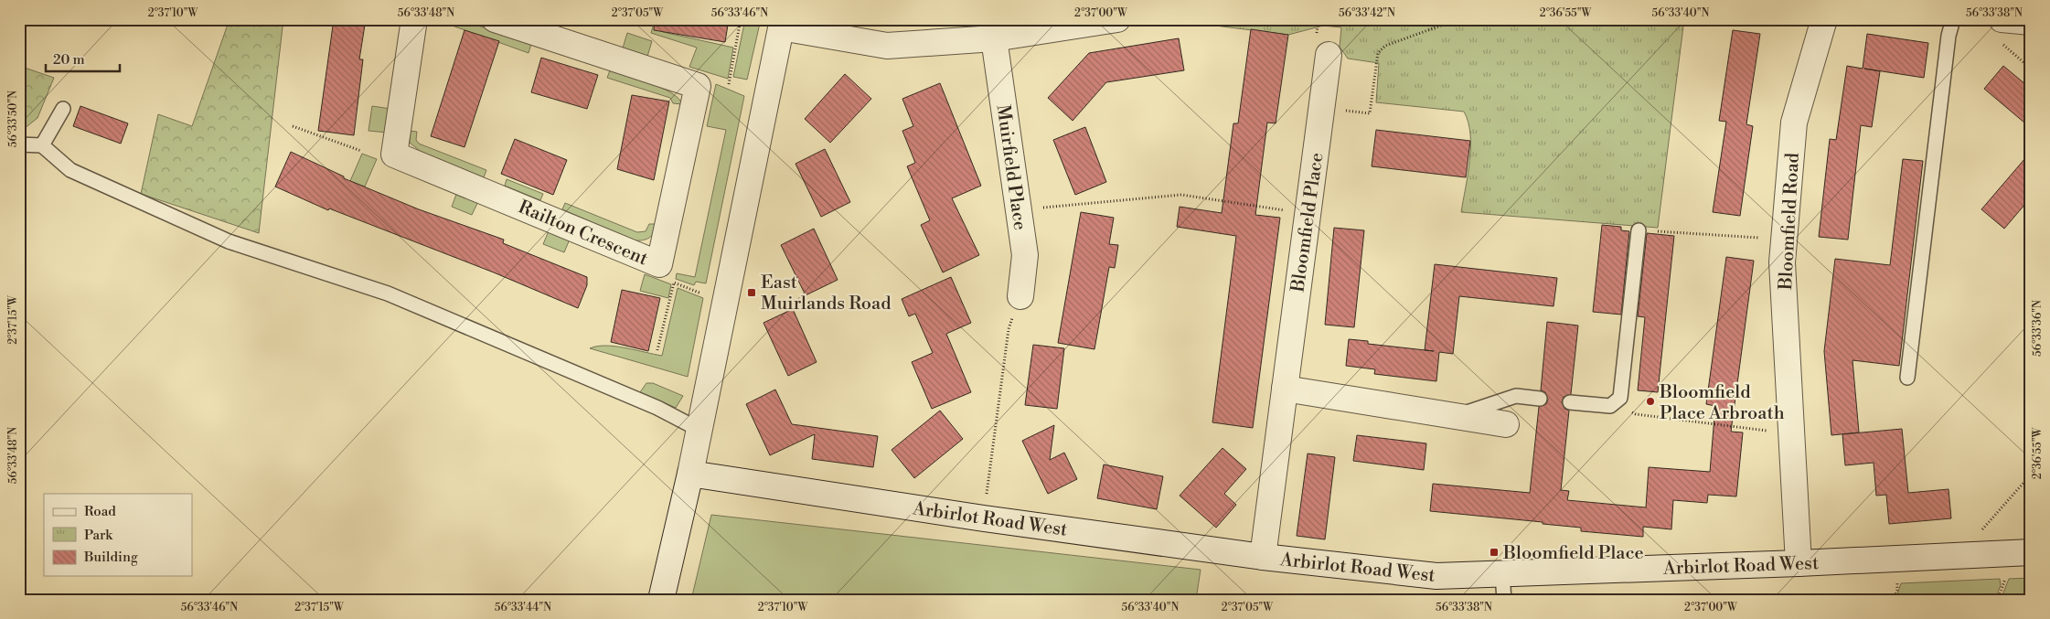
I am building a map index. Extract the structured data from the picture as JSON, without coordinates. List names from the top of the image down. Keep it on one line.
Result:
{"streets":{"street":["Muirfield Place","Bloomfield Road","Bloomfield Place","Railton Crescent","Arbirlot Road West"]},"crossings":[["Bloomfield Road","Arbirlot Road West"],["Bloomfield Place","Arbirlot Road West"]],"places":{"transit":["East Muirlands Road","Bloomfield Place"],"other":["Bloomfield Place Arbroath"]},"legend":["Road","Park","Building"],"scale_bar":"20 m","coordinates":["2°37'10\"W","56°33'48\"N","2°37'05\"W","56°33'46\"N","2°37'00\"W","56°33'42\"N","2°36'55\"W","56°33'40\"N","56°33'38\"N","56°33'50\"N","2°37'15\"W","56°33'36\"N","56°33'44\"N"]}
